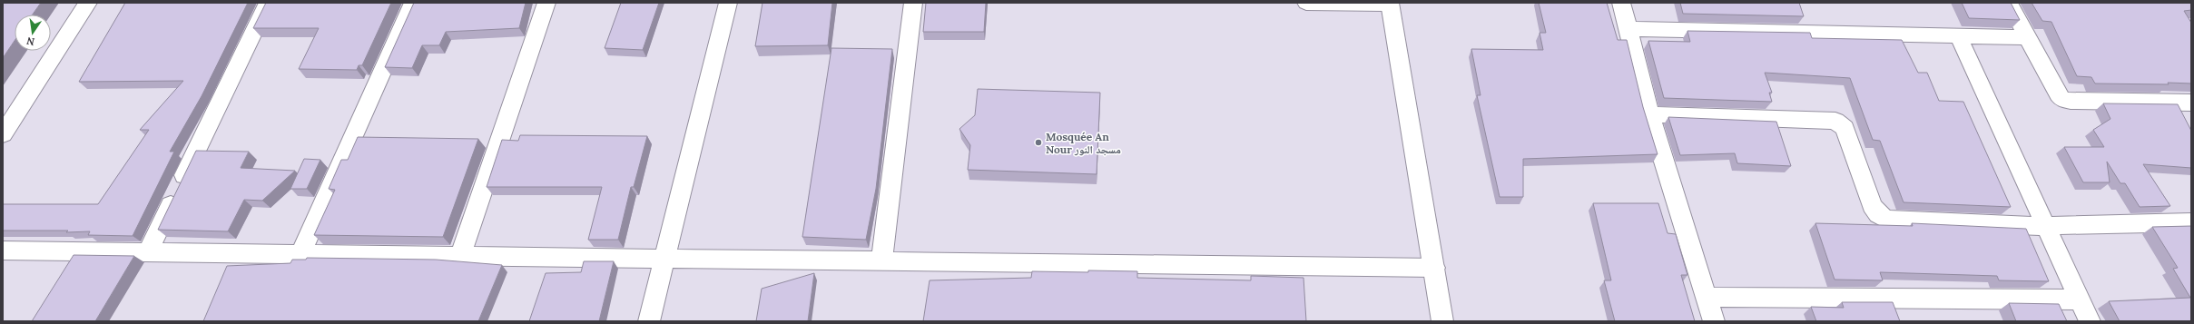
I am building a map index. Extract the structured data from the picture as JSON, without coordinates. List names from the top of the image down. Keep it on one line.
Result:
{"places":["Mosquée An Nour مسجد النور"],"north":"bottom"}
